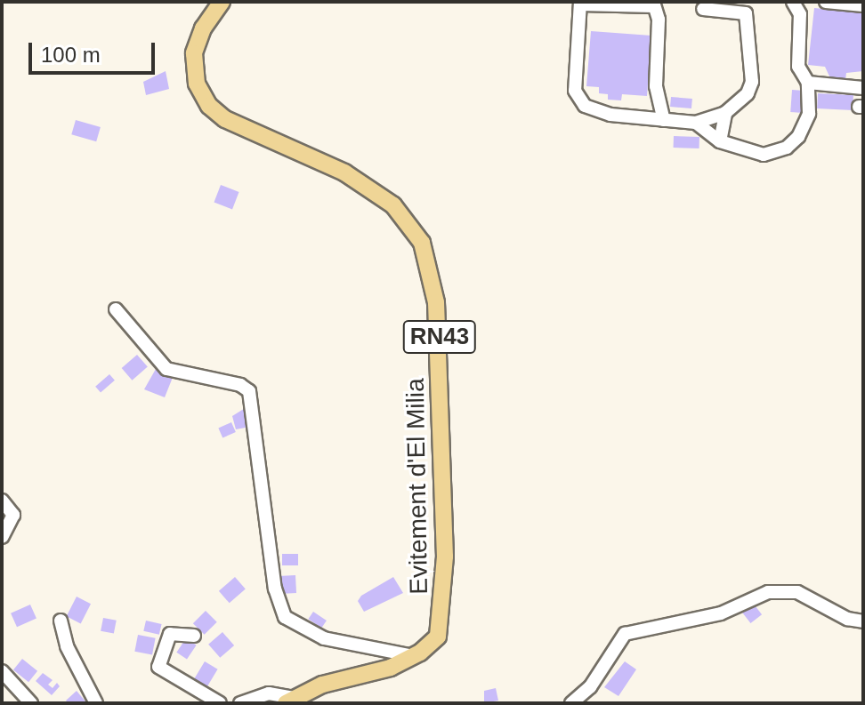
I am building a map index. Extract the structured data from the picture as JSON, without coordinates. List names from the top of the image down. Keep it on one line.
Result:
{"streets":{"main road":["RN43","Evitement d'El Milia"]},"scale_bar":"100 m"}
